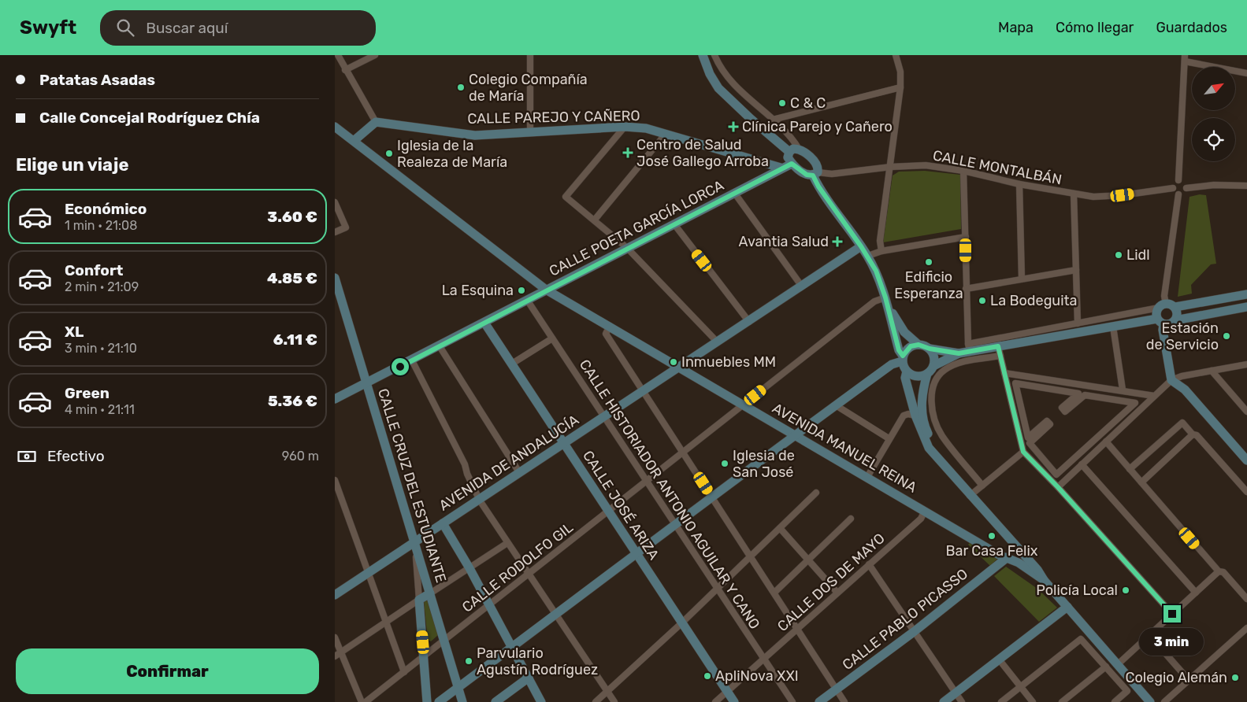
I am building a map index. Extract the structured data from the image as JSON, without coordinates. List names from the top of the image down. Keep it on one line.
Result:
{"streets":{"street":["CALLE PAREJO Y CAÑERO","CALLE MONTALBÁN","CALLE POETA GARCÍA LORCA","AVENIDA MANUEL REINA","AVENIDA DE ANDALUCÍA","CALLE CRUZ DEL ESTUDIANTE","CALLE HISTORIADOR ANTONIO AGUILAR Y CANO","CALLE JOSÉ ARIZA","CALLE RODOLFO GIL","CALLE DOS DE MAYO","CALLE PABLO PICASSO"]},"crossings":[["CALLE PAREJO Y CAÑERO","CALLE POETA GARCÍA LORCA"],["CALLE POETA GARCÍA LORCA","AVENIDA MANUEL REINA"],["CALLE POETA GARCÍA LORCA","CALLE CRUZ DEL ESTUDIANTE"],["CALLE POETA GARCÍA LORCA","CALLE HISTORIADOR ANTONIO AGUILAR Y CANO"],["CALLE POETA GARCÍA LORCA","CALLE JOSÉ ARIZA"],["AVENIDA MANUEL REINA","AVENIDA DE ANDALUCÍA"],["AVENIDA MANUEL REINA","CALLE RODOLFO GIL"],["AVENIDA MANUEL REINA","CALLE DOS DE MAYO"],["AVENIDA MANUEL REINA","CALLE PABLO PICASSO"],["AVENIDA DE ANDALUCÍA","CALLE CRUZ DEL ESTUDIANTE"],["AVENIDA DE ANDALUCÍA","CALLE HISTORIADOR ANTONIO AGUILAR Y CANO"],["AVENIDA DE ANDALUCÍA","CALLE JOSÉ ARIZA"],["CALLE CRUZ DEL ESTUDIANTE","CALLE RODOLFO GIL"],["CALLE HISTORIADOR ANTONIO AGUILAR Y CANO","CALLE RODOLFO GIL"],["CALLE HISTORIADOR ANTONIO AGUILAR Y CANO","CALLE DOS DE MAYO"],["CALLE JOSÉ ARIZA","CALLE RODOLFO GIL"],["CALLE JOSÉ ARIZA","CALLE DOS DE MAYO"]],"places":{"other":["Colegio Compañía de María","C & C","Iglesia de la Realeza de María","Lidl","Edificio Esperanza","La Esquina","La Bodeguita","Estación de Servicio","Inmuebles MM","Iglesia de San José","Bar Casa Felix","Policía Local","Parvulario Agustín Rodríguez","ApliNova XXI","Colegio Alemán"],"health":["Clínica Parejo y Cañero","Centro de Salud José Gallego Arroba","Avantia Salud"]},"north":"top right","page":{"header":"Swyft","search":"Buscar aquí","nav":["Mapa","Cómo llegar","Guardados"],"banner":["Patatas Asadas","Calle Concejal Rodríguez Chía"],"heading":"Elige un viaje","list":[{"name":"Económico","note":"1 min · 21:08","value":"3.60 €"},{"name":"Confort","note":"2 min · 21:09","value":"4.85 €"},{"name":"XL","note":"3 min · 21:10","value":"6.11 €"},{"name":"Green","note":"4 min · 21:11","value":"5.36 €"}],"pay":["Efectivo","960 m"],"bubble":"3 min","buttons":"Confirmar"}}
